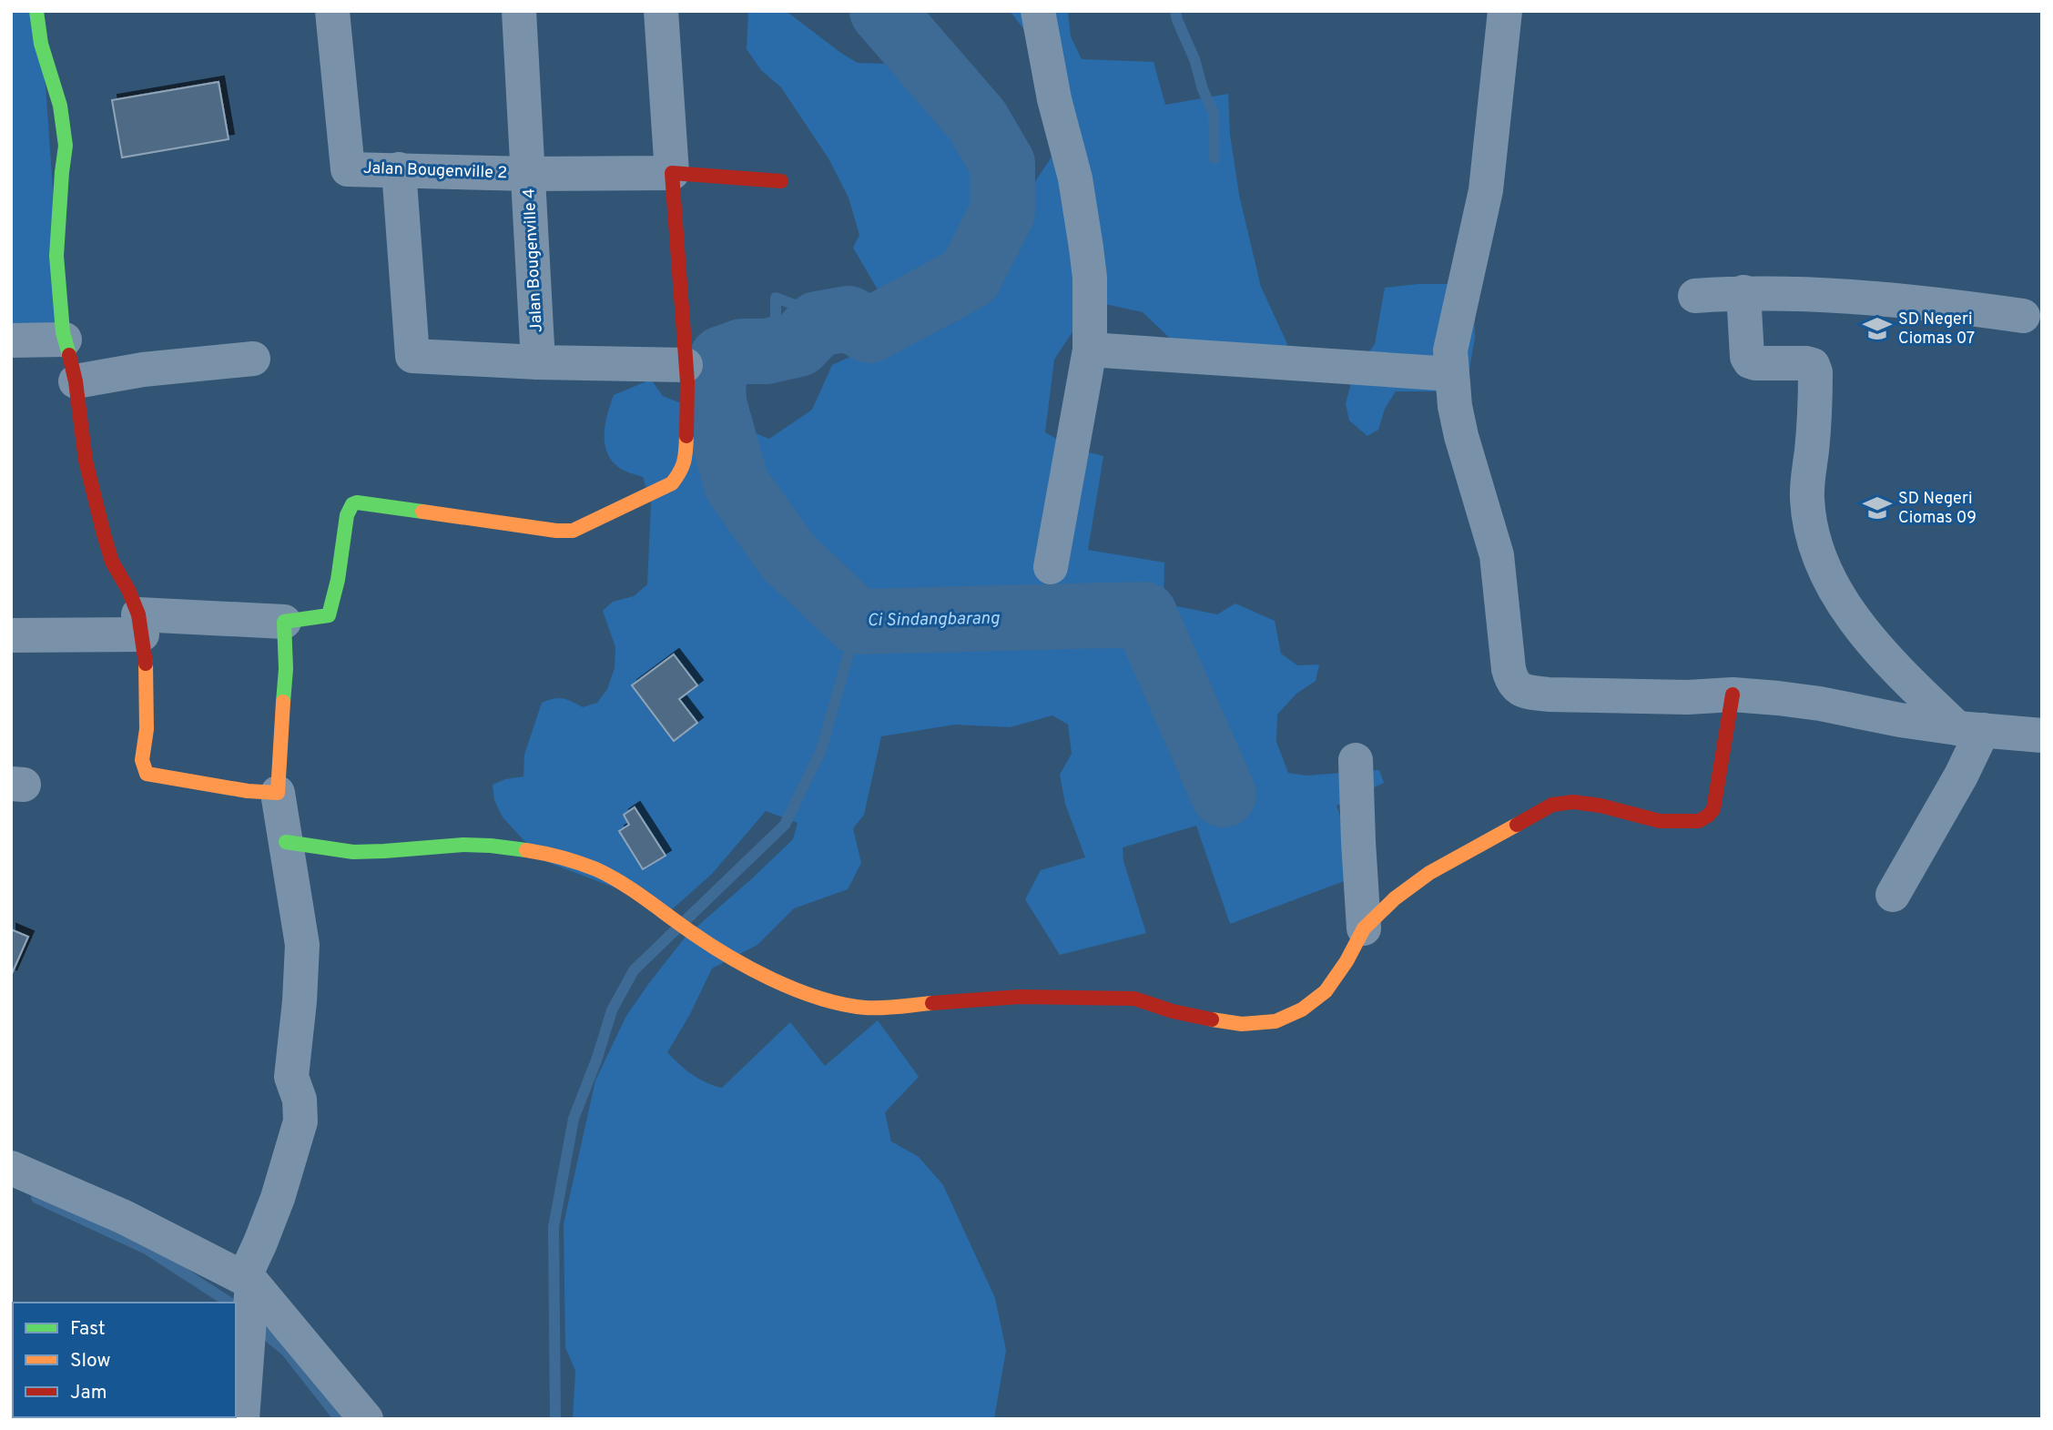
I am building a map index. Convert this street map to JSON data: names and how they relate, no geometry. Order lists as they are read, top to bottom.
{
  "streets": {
    "street": ["Jalan Bougenville 2", "Jalan Bougenville 4"]
  },
  "crossings": [
    ["Jalan Bougenville 2", "Jalan Bougenville 4"]
  ],
  "water": ["Ci Sindangbarang"],
  "places": {
    "school or university": ["SD Negeri Ciomas 07", "SD Negeri Ciomas 09"]
  },
  "legend": ["Fast", "Slow", "Jam"]
}
